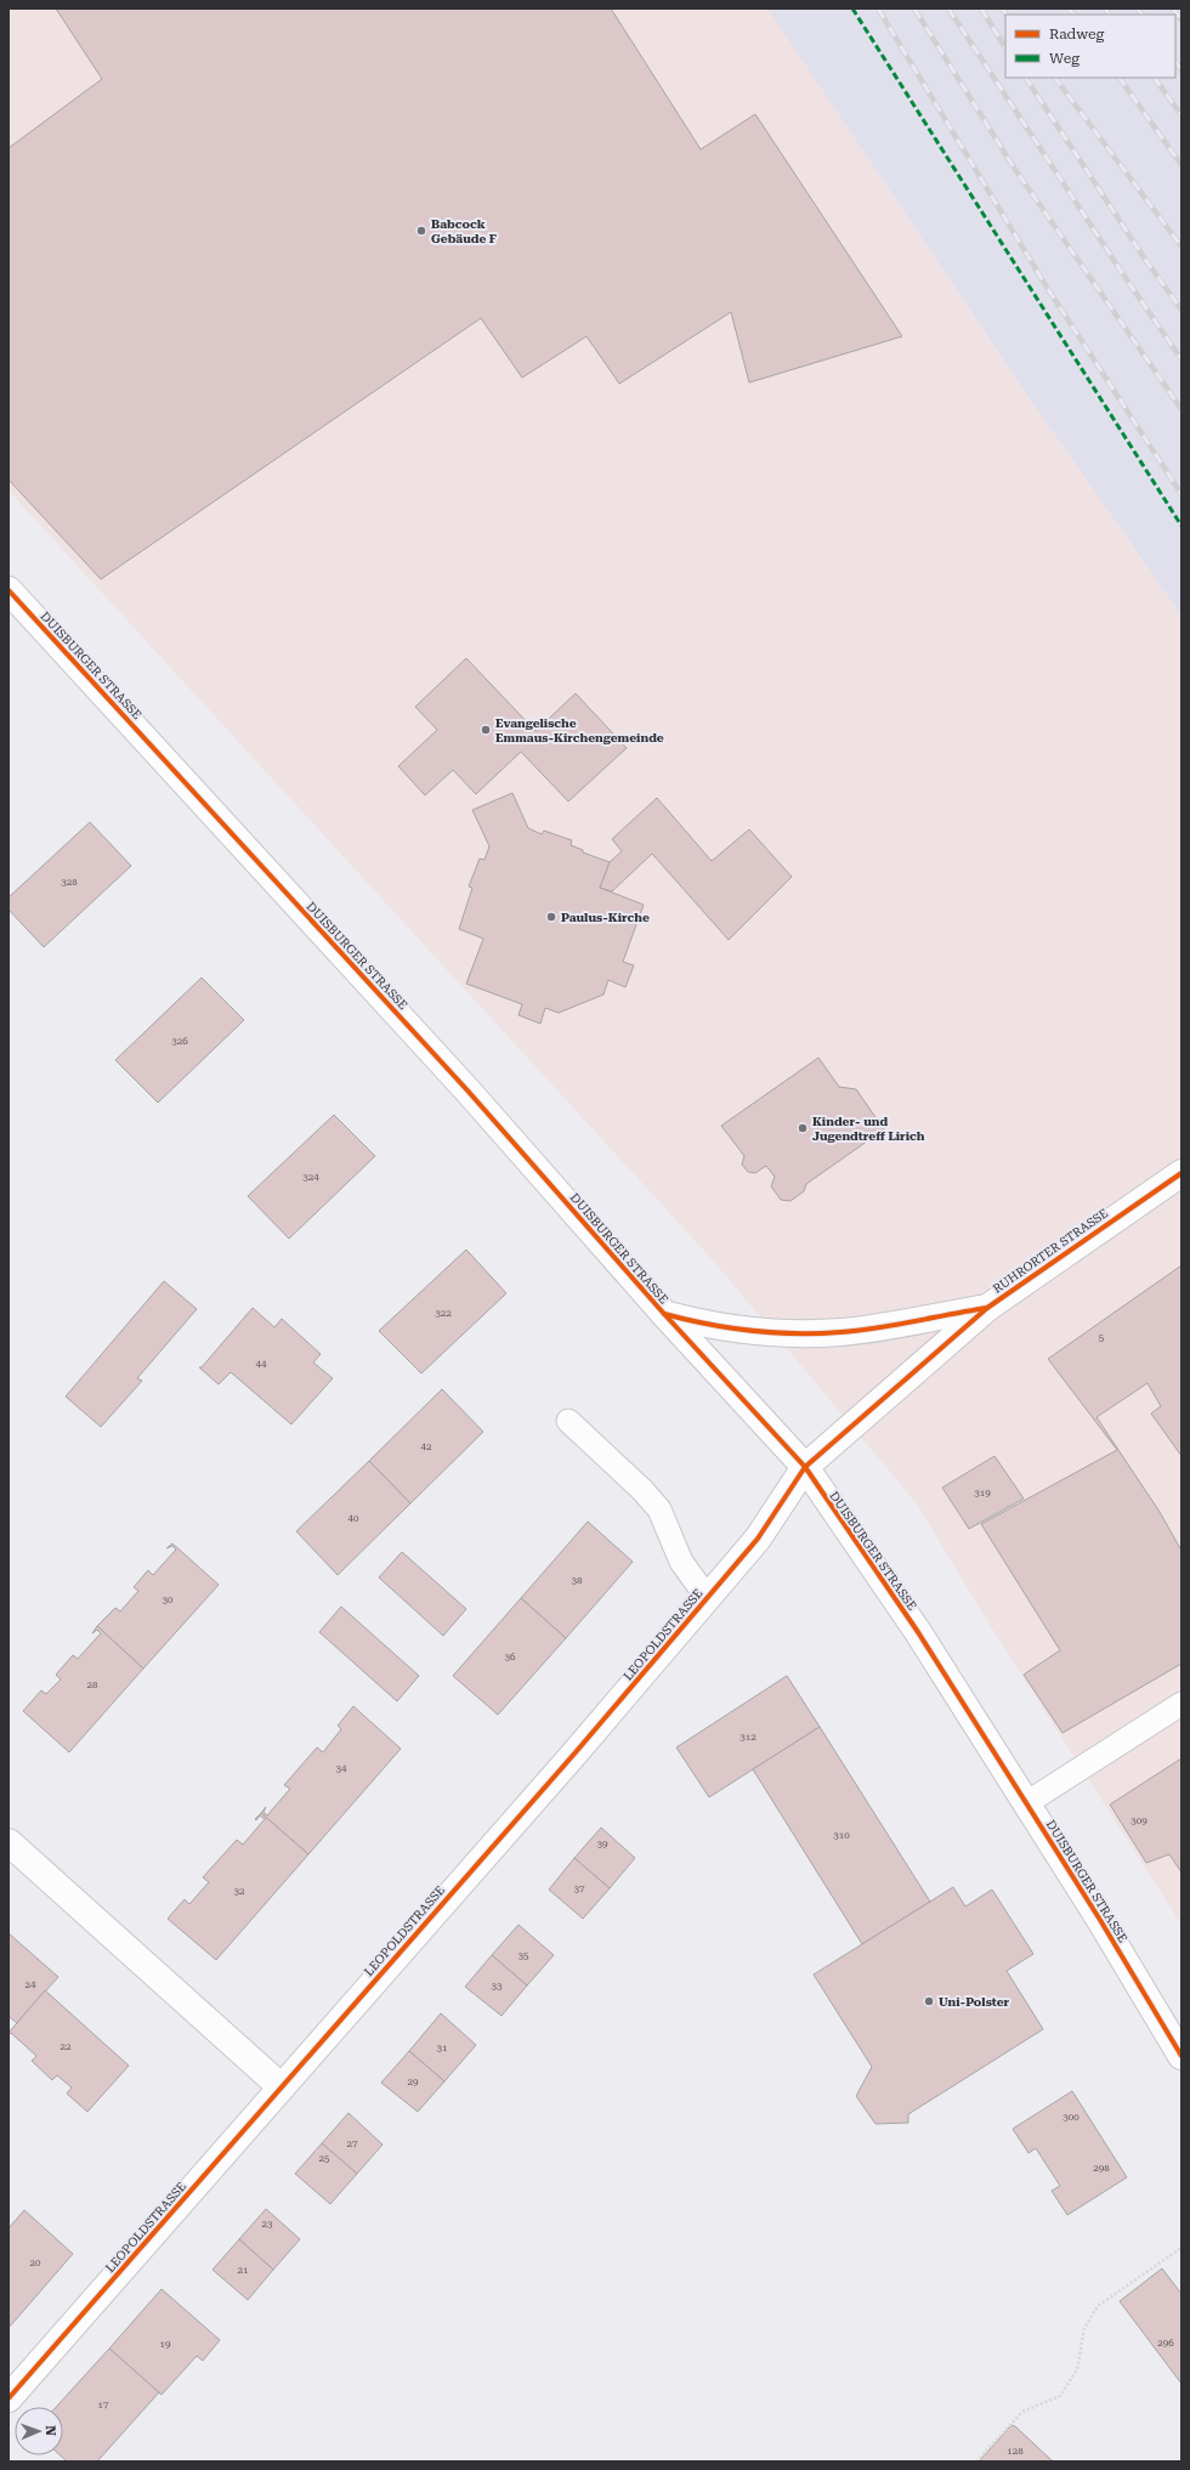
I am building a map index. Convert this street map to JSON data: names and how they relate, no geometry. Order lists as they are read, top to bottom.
{
  "streets": {
    "main road": ["DUISBURGER STRASSE", "RUHRORTER STRASSE", "LEOPOLDSTRASSE"]
  },
  "crossings": [
    ["DUISBURGER STRASSE", "RUHRORTER STRASSE"],
    ["DUISBURGER STRASSE", "LEOPOLDSTRASSE"],
    ["RUHRORTER STRASSE", "LEOPOLDSTRASSE"]
  ],
  "places": [
    "Babcock Gebäude F",
    "Evangelische Emmaus-Kirchengemeinde",
    "Paulus-Kirche",
    "Kinder- und Jugendtreff Lirich",
    "Uni-Polster"
  ],
  "house_numbers": [
    "328",
    "326",
    "324",
    "322",
    "5",
    "44",
    "42",
    "319",
    "40",
    "38",
    "30",
    "36",
    "28",
    "312",
    "34",
    "309",
    "310",
    "39",
    "37",
    "32",
    "35",
    "24",
    "33",
    "22",
    "31",
    "29",
    "300",
    "27",
    "25",
    "298",
    "23",
    "20",
    "21",
    "296",
    "19",
    "17",
    "128"
  ],
  "legend": ["Radweg", "Weg"],
  "north": "right"
}
